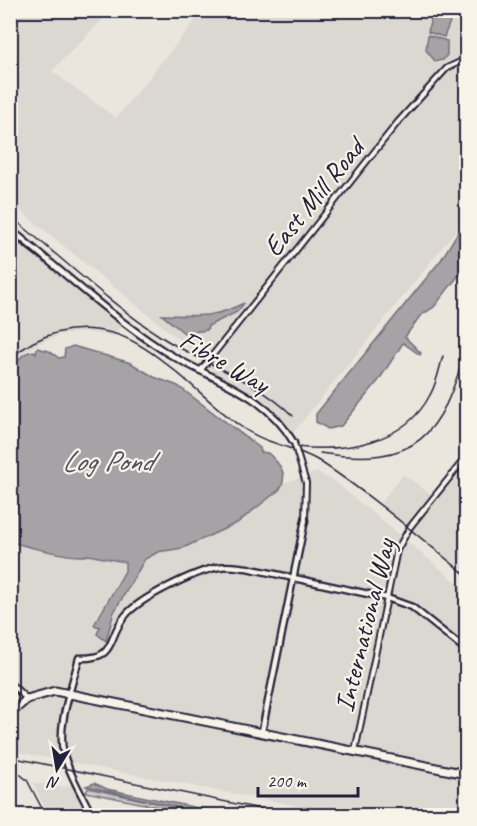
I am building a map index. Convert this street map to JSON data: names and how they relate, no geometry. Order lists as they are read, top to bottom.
{
  "streets": {
    "street": ["East Mill Road", "Fibre Way", "International Way"]
  },
  "crossings": [
    ["East Mill Road", "Fibre Way"]
  ],
  "water": ["Log Pond"],
  "scale_bar": "200 m",
  "north": "bottom"
}
